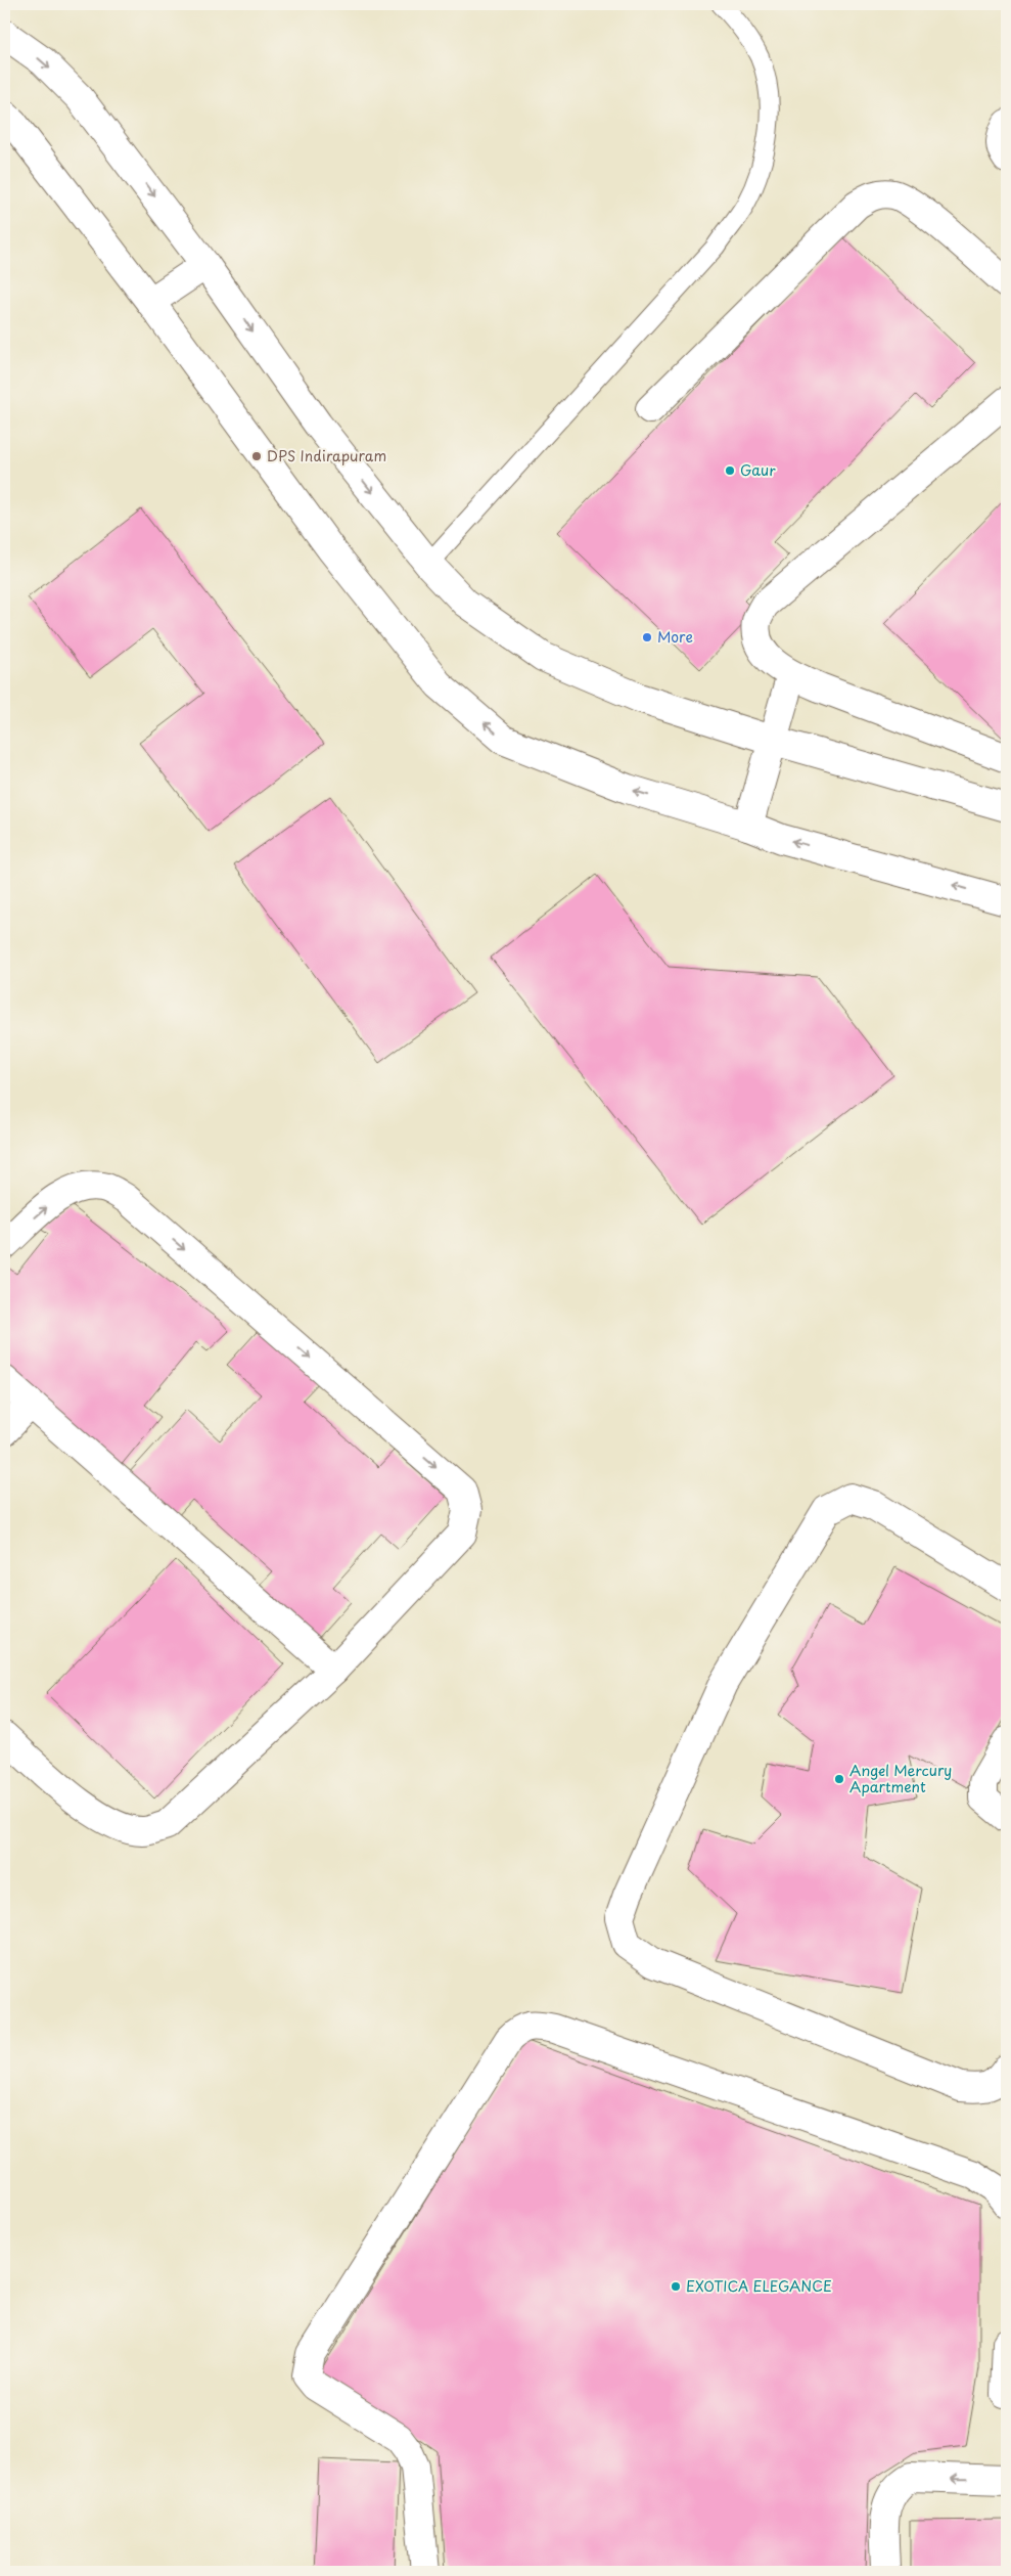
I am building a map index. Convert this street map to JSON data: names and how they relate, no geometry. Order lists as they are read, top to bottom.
{
  "places": [
    "DPS Indirapuram",
    "Gaur",
    "More",
    "Angel Mercury Apartment",
    "EXOTICA ELEGANCE"
  ]
}
